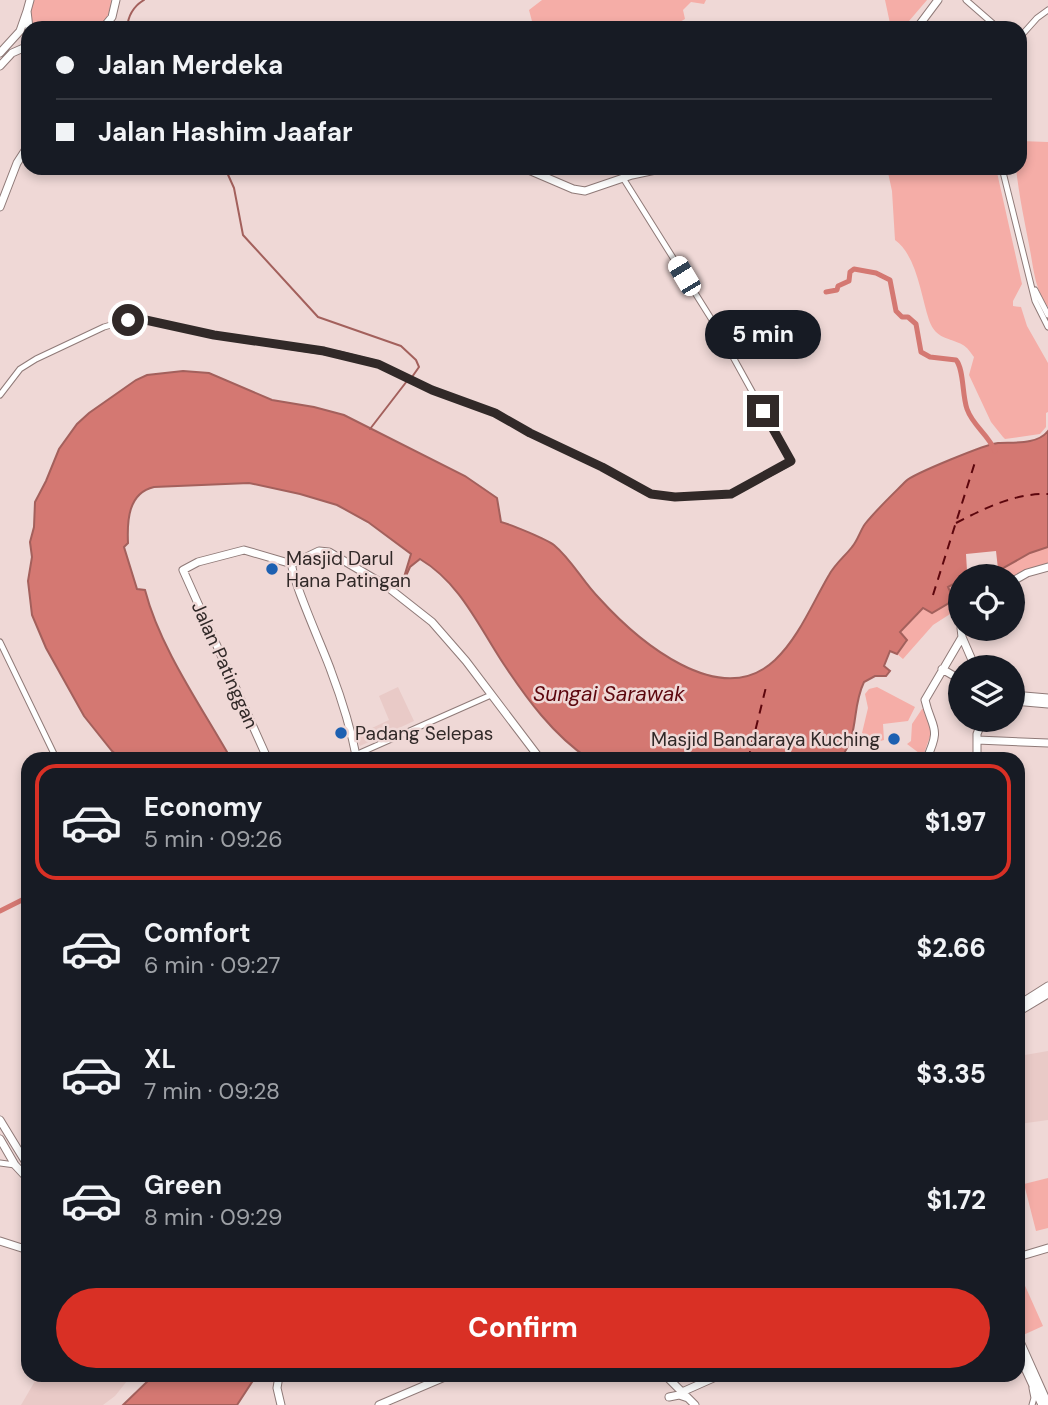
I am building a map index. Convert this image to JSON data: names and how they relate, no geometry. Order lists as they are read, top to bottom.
{
  "streets": {
    "main road": ["Jalan Patinggan"]
  },
  "water": ["Sungai Sarawak"],
  "places": ["Masjid Darul Hana Patingan", "Padang Selepas", "Masjid Bandaraya Kuching"],
  "page": {
    "banner": ["Jalan Merdeka", "Jalan Hashim Jaafar"],
    "bubble": "5 min",
    "list": [
      {
        "name": "Economy",
        "note": "5 min · 09:26",
        "value": "$1.97"
      },
      {
        "name": "Comfort",
        "note": "6 min · 09:27",
        "value": "$2.66"
      },
      {
        "name": "XL",
        "note": "7 min · 09:28",
        "value": "$3.35"
      },
      {
        "name": "Green",
        "note": "8 min · 09:29",
        "value": "$1.72"
      }
    ],
    "buttons": "Confirm"
  }
}
